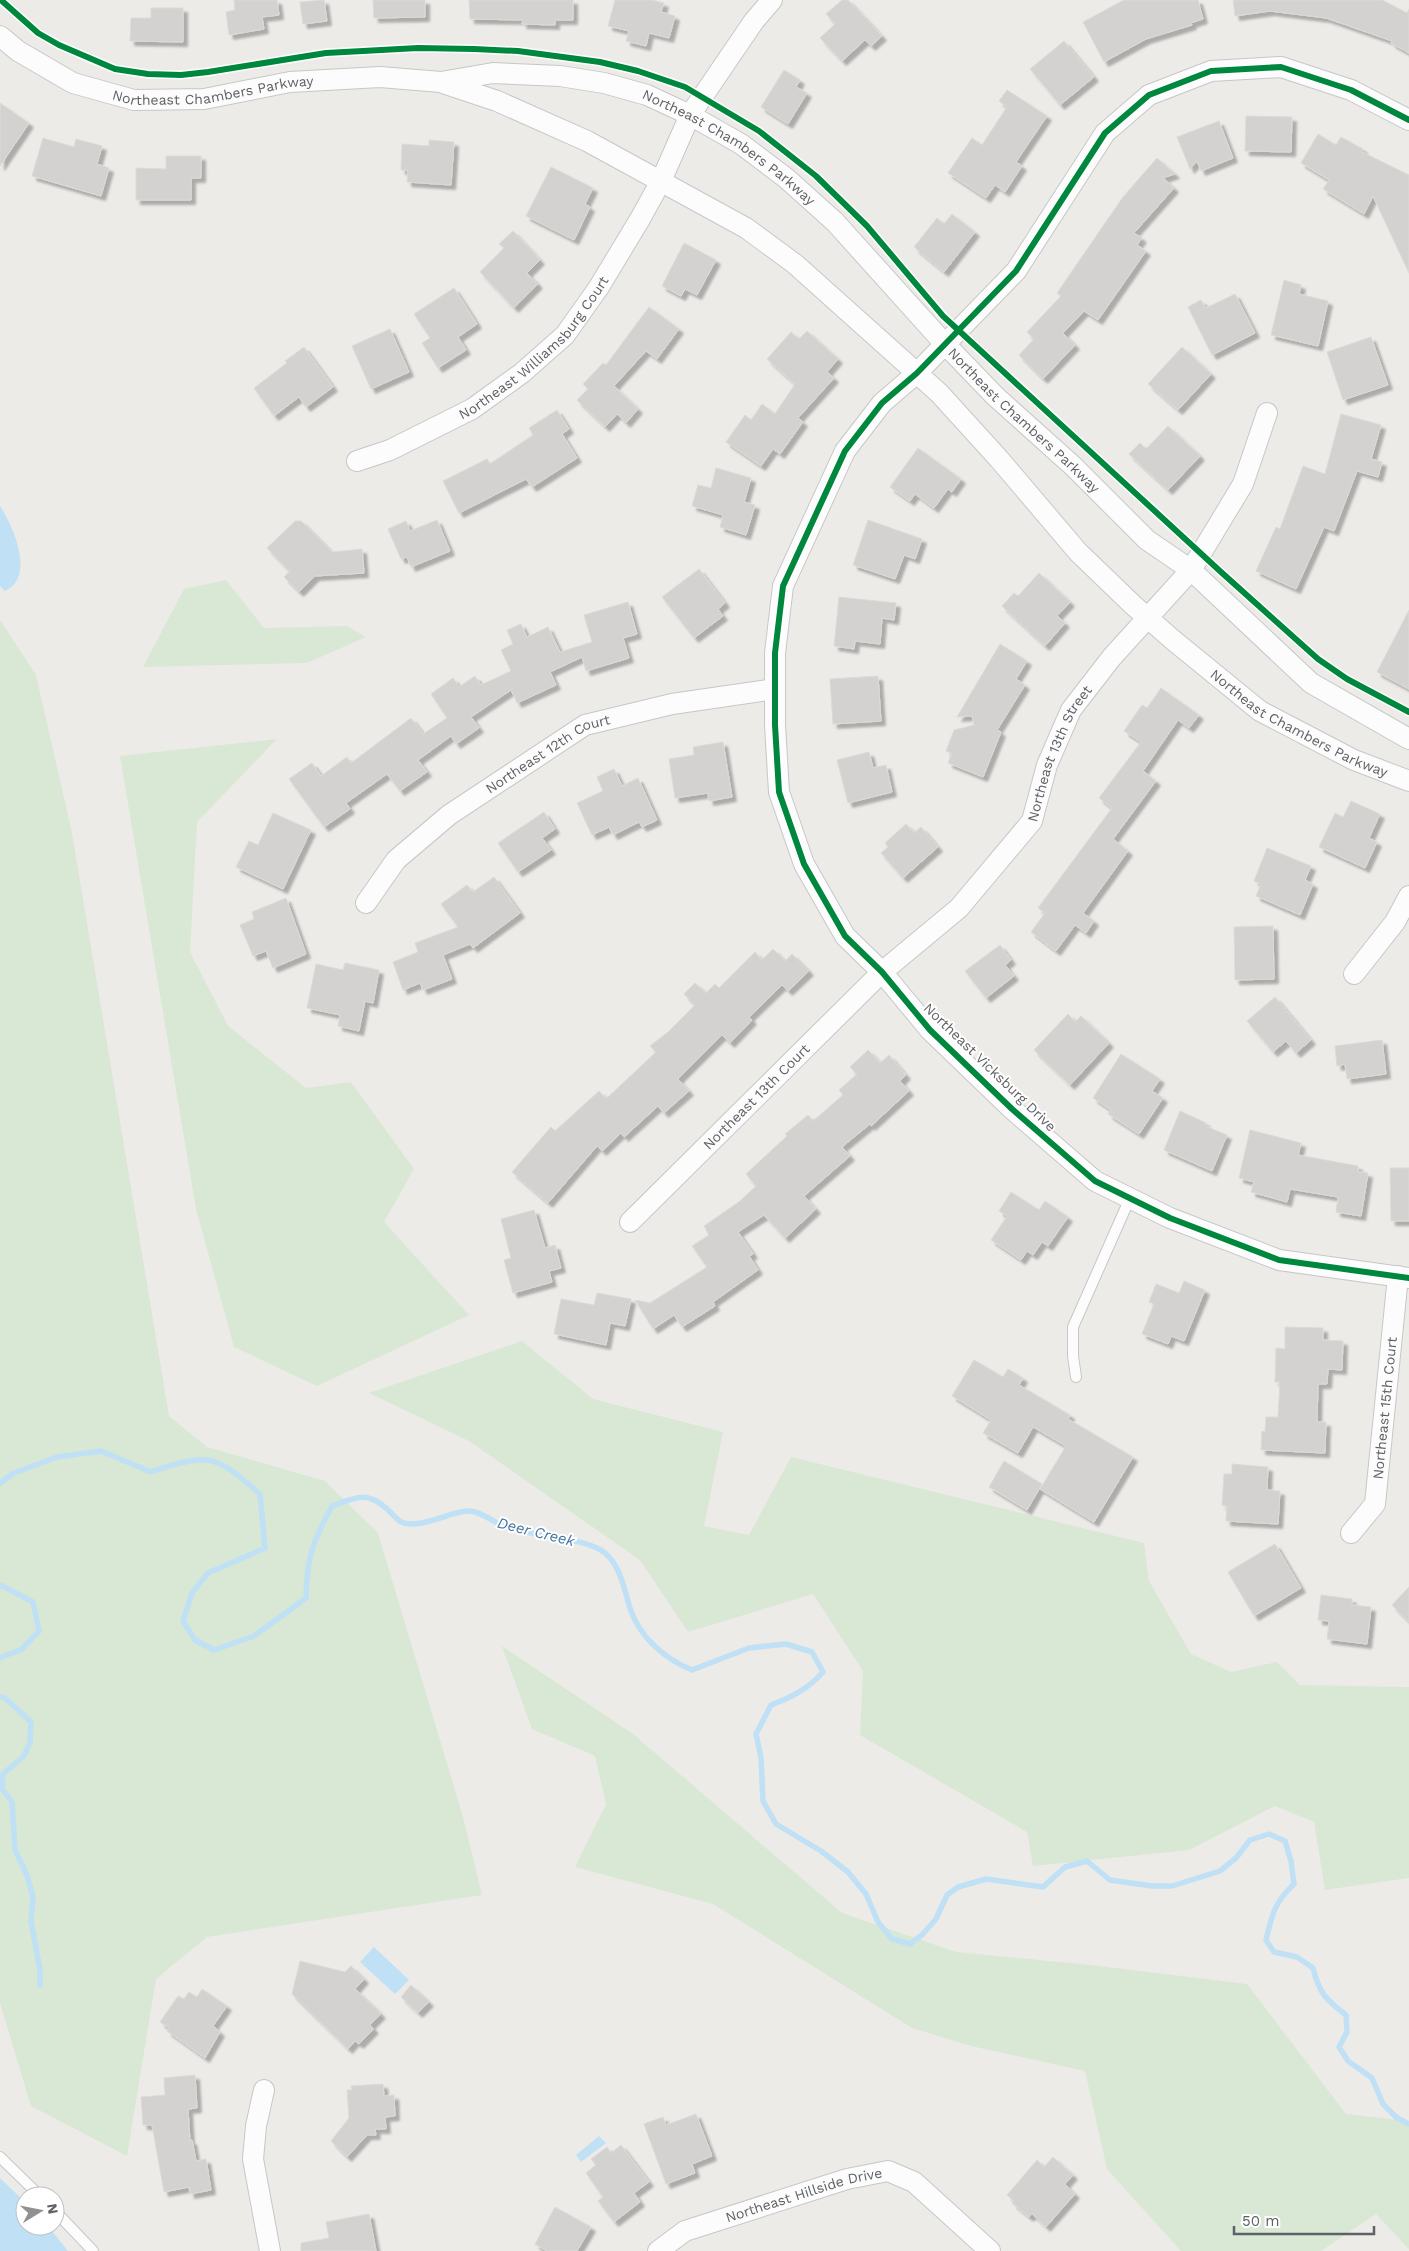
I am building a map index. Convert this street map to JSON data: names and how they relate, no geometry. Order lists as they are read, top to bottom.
{
  "streets": {
    "street": [
      "Northeast Chambers Parkway",
      "Northeast Williamsburg Court",
      "Northeast 13th Street",
      "Northeast 12th Court",
      "Northeast Vicksburg Drive",
      "Northeast 13th Court",
      "Northeast 15th Court",
      "Northeast Hillside Drive"
    ]
  },
  "crossings": [
    ["Northeast Chambers Parkway", "Northeast Williamsburg Court"],
    ["Northeast Chambers Parkway", "Northeast 13th Street"],
    ["Northeast Chambers Parkway", "Northeast Vicksburg Drive"],
    ["Northeast 13th Street", "Northeast Vicksburg Drive"],
    ["Northeast 13th Street", "Northeast 13th Court"],
    ["Northeast 12th Court", "Northeast Vicksburg Drive"],
    ["Northeast Vicksburg Drive", "Northeast 13th Court"],
    ["Northeast Vicksburg Drive", "Northeast 15th Court"]
  ],
  "water": ["Deer Creek"],
  "scale_bar": "50 m",
  "north": "right"
}
